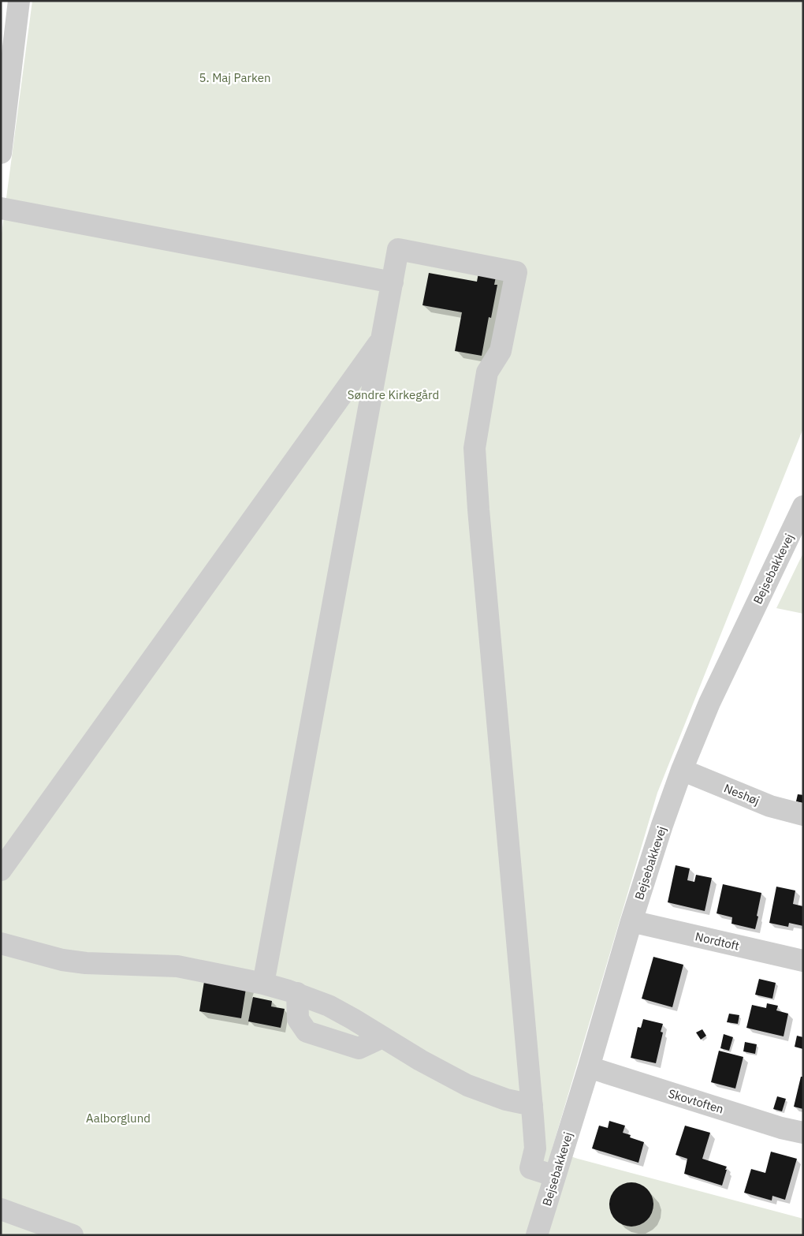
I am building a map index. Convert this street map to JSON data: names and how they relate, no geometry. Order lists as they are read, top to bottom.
{
  "streets": {
    "street": [
      "Bejsebakkevej",
      "Neshøj",
      "Nordtoft",
      "Skovtoften"
    ]
  },
  "crossings": [
    ["Bejsebakkevej", "Neshøj"],
    ["Bejsebakkevej", "Nordtoft"],
    ["Bejsebakkevej", "Skovtoften"]
  ],
  "parks": ["5. Maj Parken", "Søndre Kirkegård", "Aalborglund"]
}
